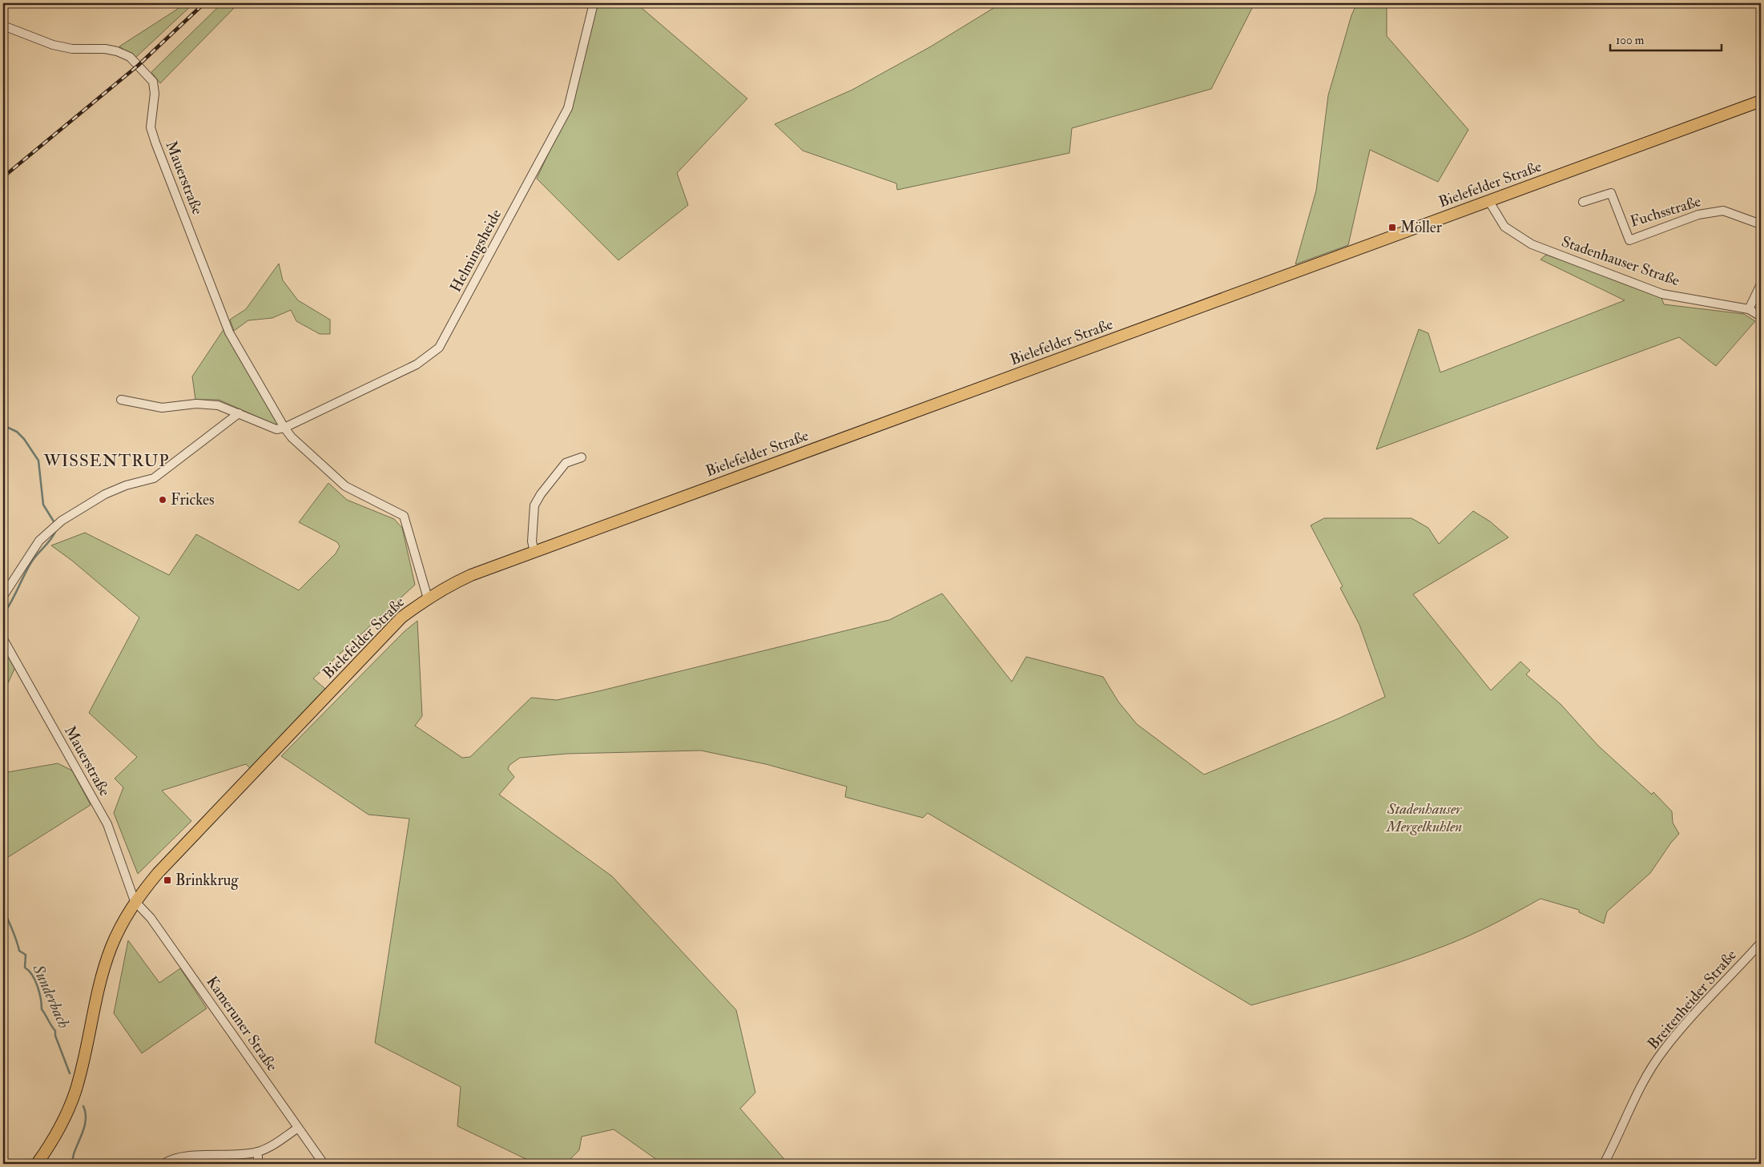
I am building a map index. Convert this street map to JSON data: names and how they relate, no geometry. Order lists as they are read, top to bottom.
{
  "streets": {
    "main road": ["Bielefelder Straße"],
    "street": [
      "Mauerstraße",
      "Fuchsstraße",
      "Helmingsheide",
      "Stadenhauser Straße",
      "Breitenheider Straße",
      "Kameruner Straße"
    ]
  },
  "crossings": [
    ["Mauerstraße", "Bielefelder Straße"],
    ["Mauerstraße", "Helmingsheide"],
    ["Mauerstraße", "Kameruner Straße"],
    ["Bielefelder Straße", "Stadenhauser Straße"],
    ["Bielefelder Straße", "Kameruner Straße"]
  ],
  "districts": ["WISSENTRUP"],
  "water": ["Sunderbach"],
  "parks": ["Stadenhauser Mergelkuhlen"],
  "places": {
    "transit": ["Möller", "Brinkkrug"],
    "other": ["Frickes"]
  },
  "scale_bar": "100 m"
}
